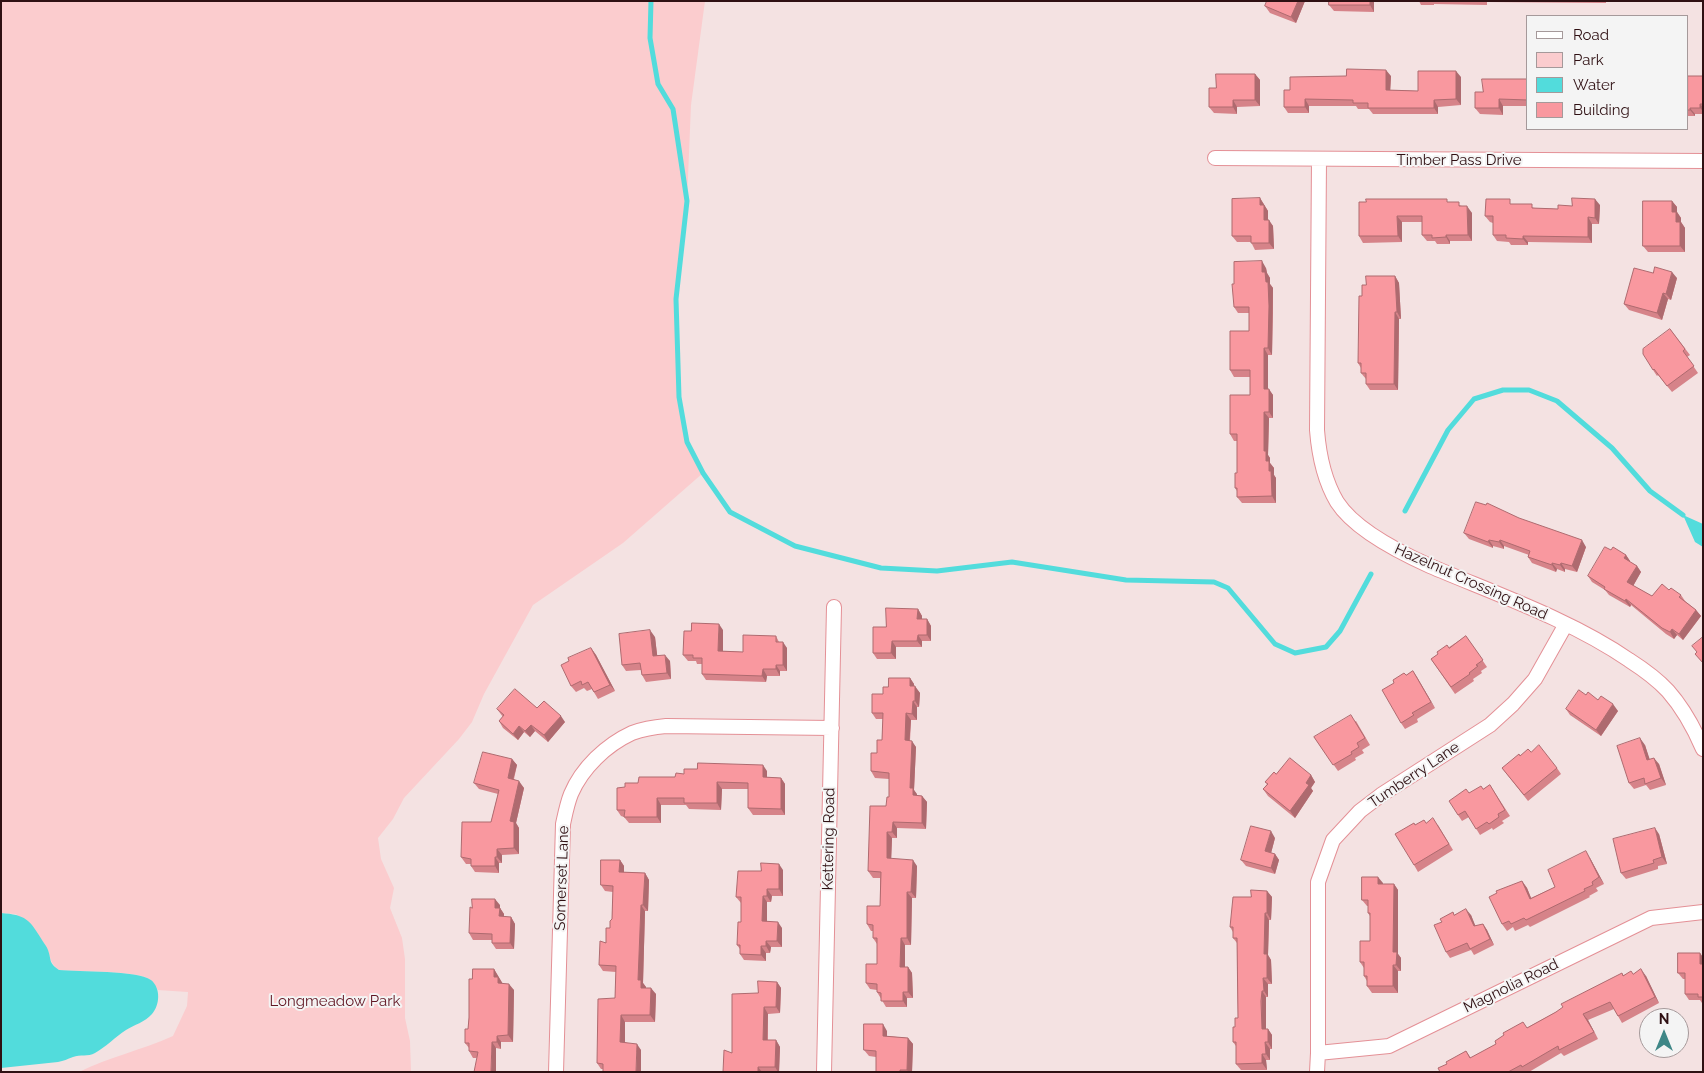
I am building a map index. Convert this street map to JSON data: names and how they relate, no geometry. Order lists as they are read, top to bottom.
{
  "streets": {
    "street": [
      "Timber Pass Drive",
      "Hazelnut Crossing Road",
      "Tumberry Lane",
      "Kettering Road",
      "Somerset Lane",
      "Magnolia Road"
    ]
  },
  "crossings": [
    ["Timber Pass Drive", "Hazelnut Crossing Road"],
    ["Hazelnut Crossing Road", "Tumberry Lane"],
    ["Tumberry Lane", "Magnolia Road"],
    ["Kettering Road", "Somerset Lane"]
  ],
  "parks": ["Longmeadow Park"],
  "legend": [
    "Road",
    "Park",
    "Water",
    "Building"
  ],
  "north": "top"
}
